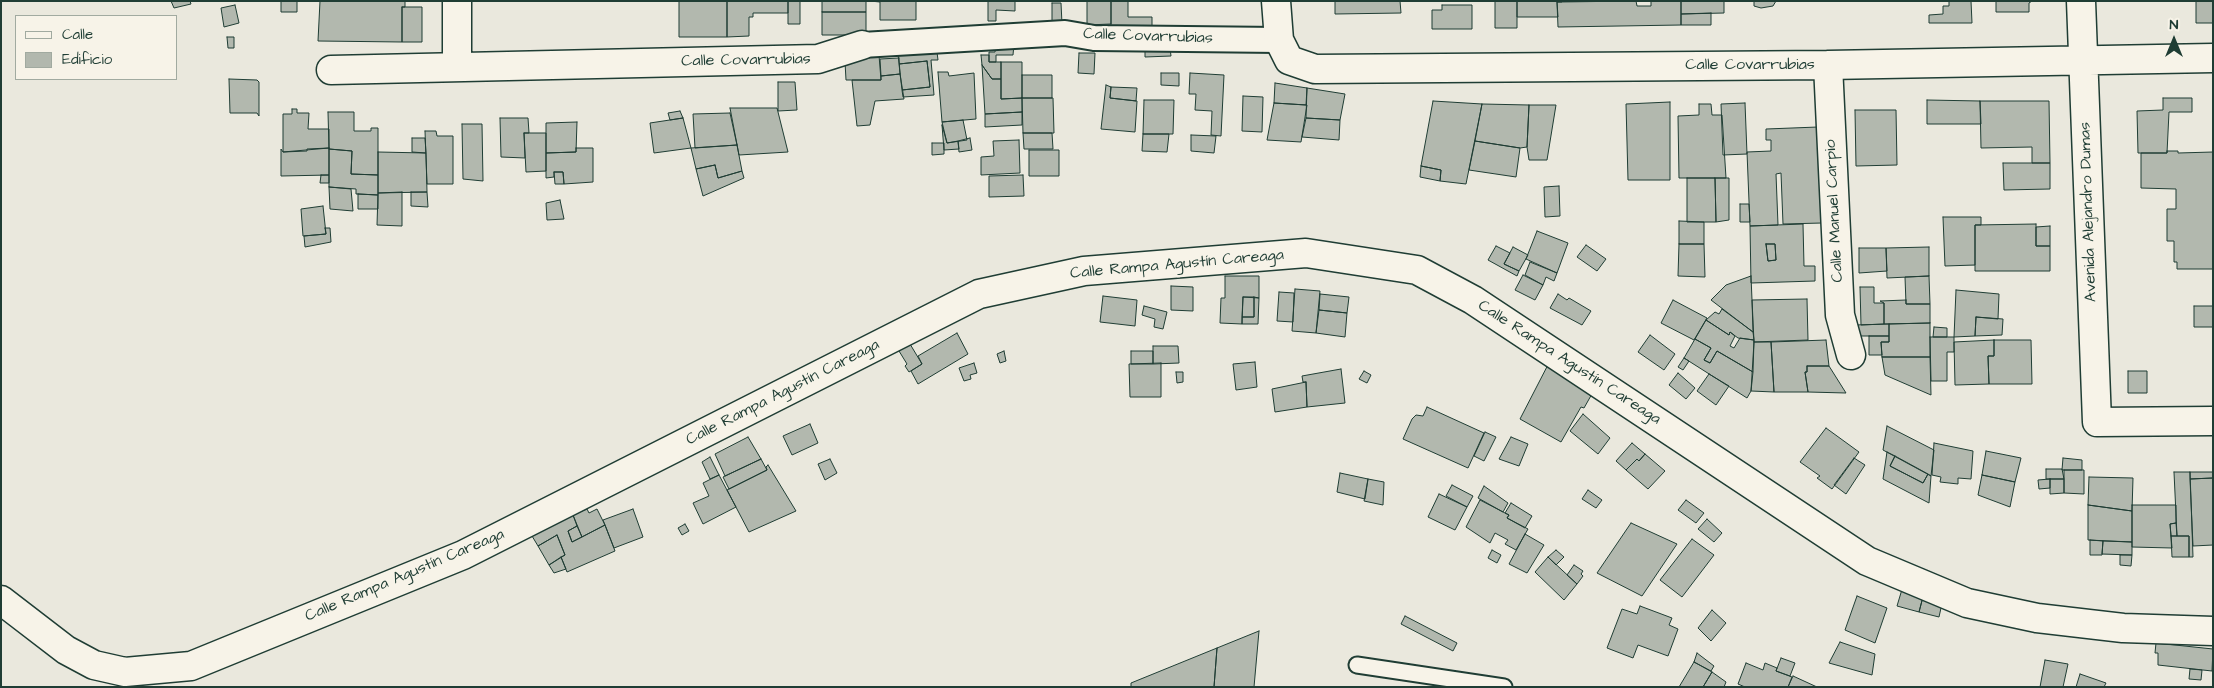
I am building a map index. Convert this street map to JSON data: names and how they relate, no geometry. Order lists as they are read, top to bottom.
{
  "streets": {
    "street": [
      "Calle Covarrubias",
      "Calle Manuel Carpio",
      "Avenida Alejandro Dumas",
      "Calle Rampa Agustín Careaga"
    ]
  },
  "crossings": [
    ["Calle Covarrubias", "Calle Manuel Carpio"],
    ["Calle Covarrubias", "Avenida Alejandro Dumas"]
  ],
  "legend": ["Calle", "Edificio"],
  "north": "top"
}
